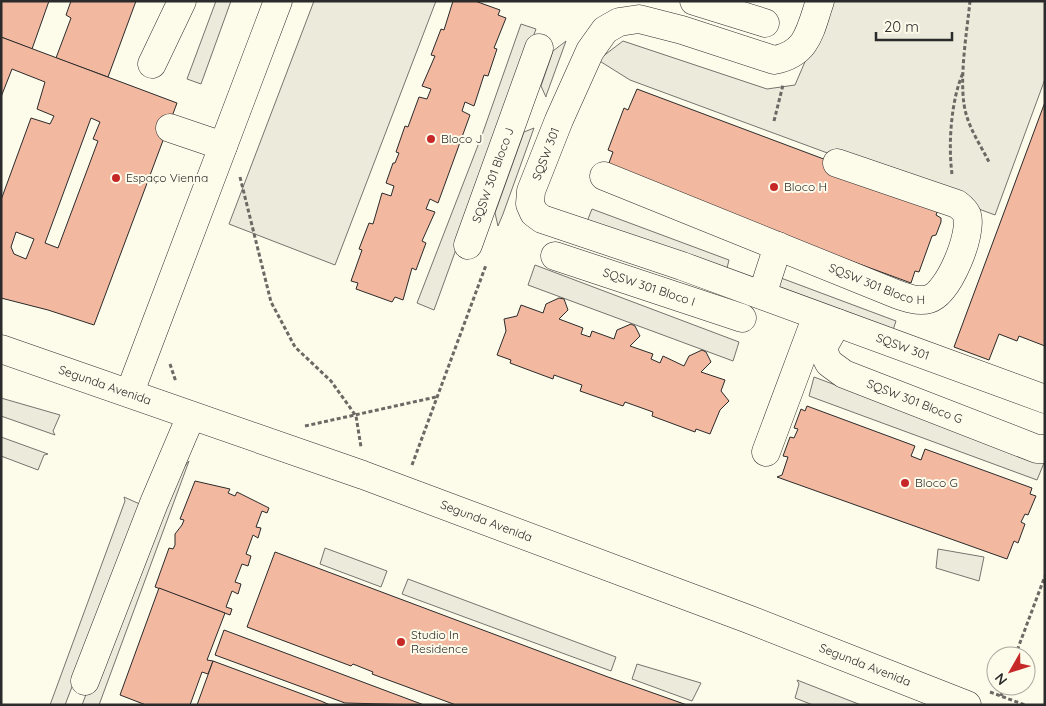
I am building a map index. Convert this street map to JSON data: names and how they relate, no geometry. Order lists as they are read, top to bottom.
{
  "streets": {
    "street": [
      "SQSW 301",
      "SQSW 301 Bloco J",
      "SQSW 301 Bloco H",
      "SQSW 301 Bloco I",
      "Segunda Avenida",
      "SQSW 301 Bloco G"
    ]
  },
  "crossings": [
    ["SQSW 301", "SQSW 301 Bloco G"]
  ],
  "places": [
    "Bloco J",
    "Espaço Vienna",
    "Bloco H",
    "Bloco G",
    "Studio In Residence"
  ],
  "scale_bar": "20 m",
  "north": "bottom left"
}
